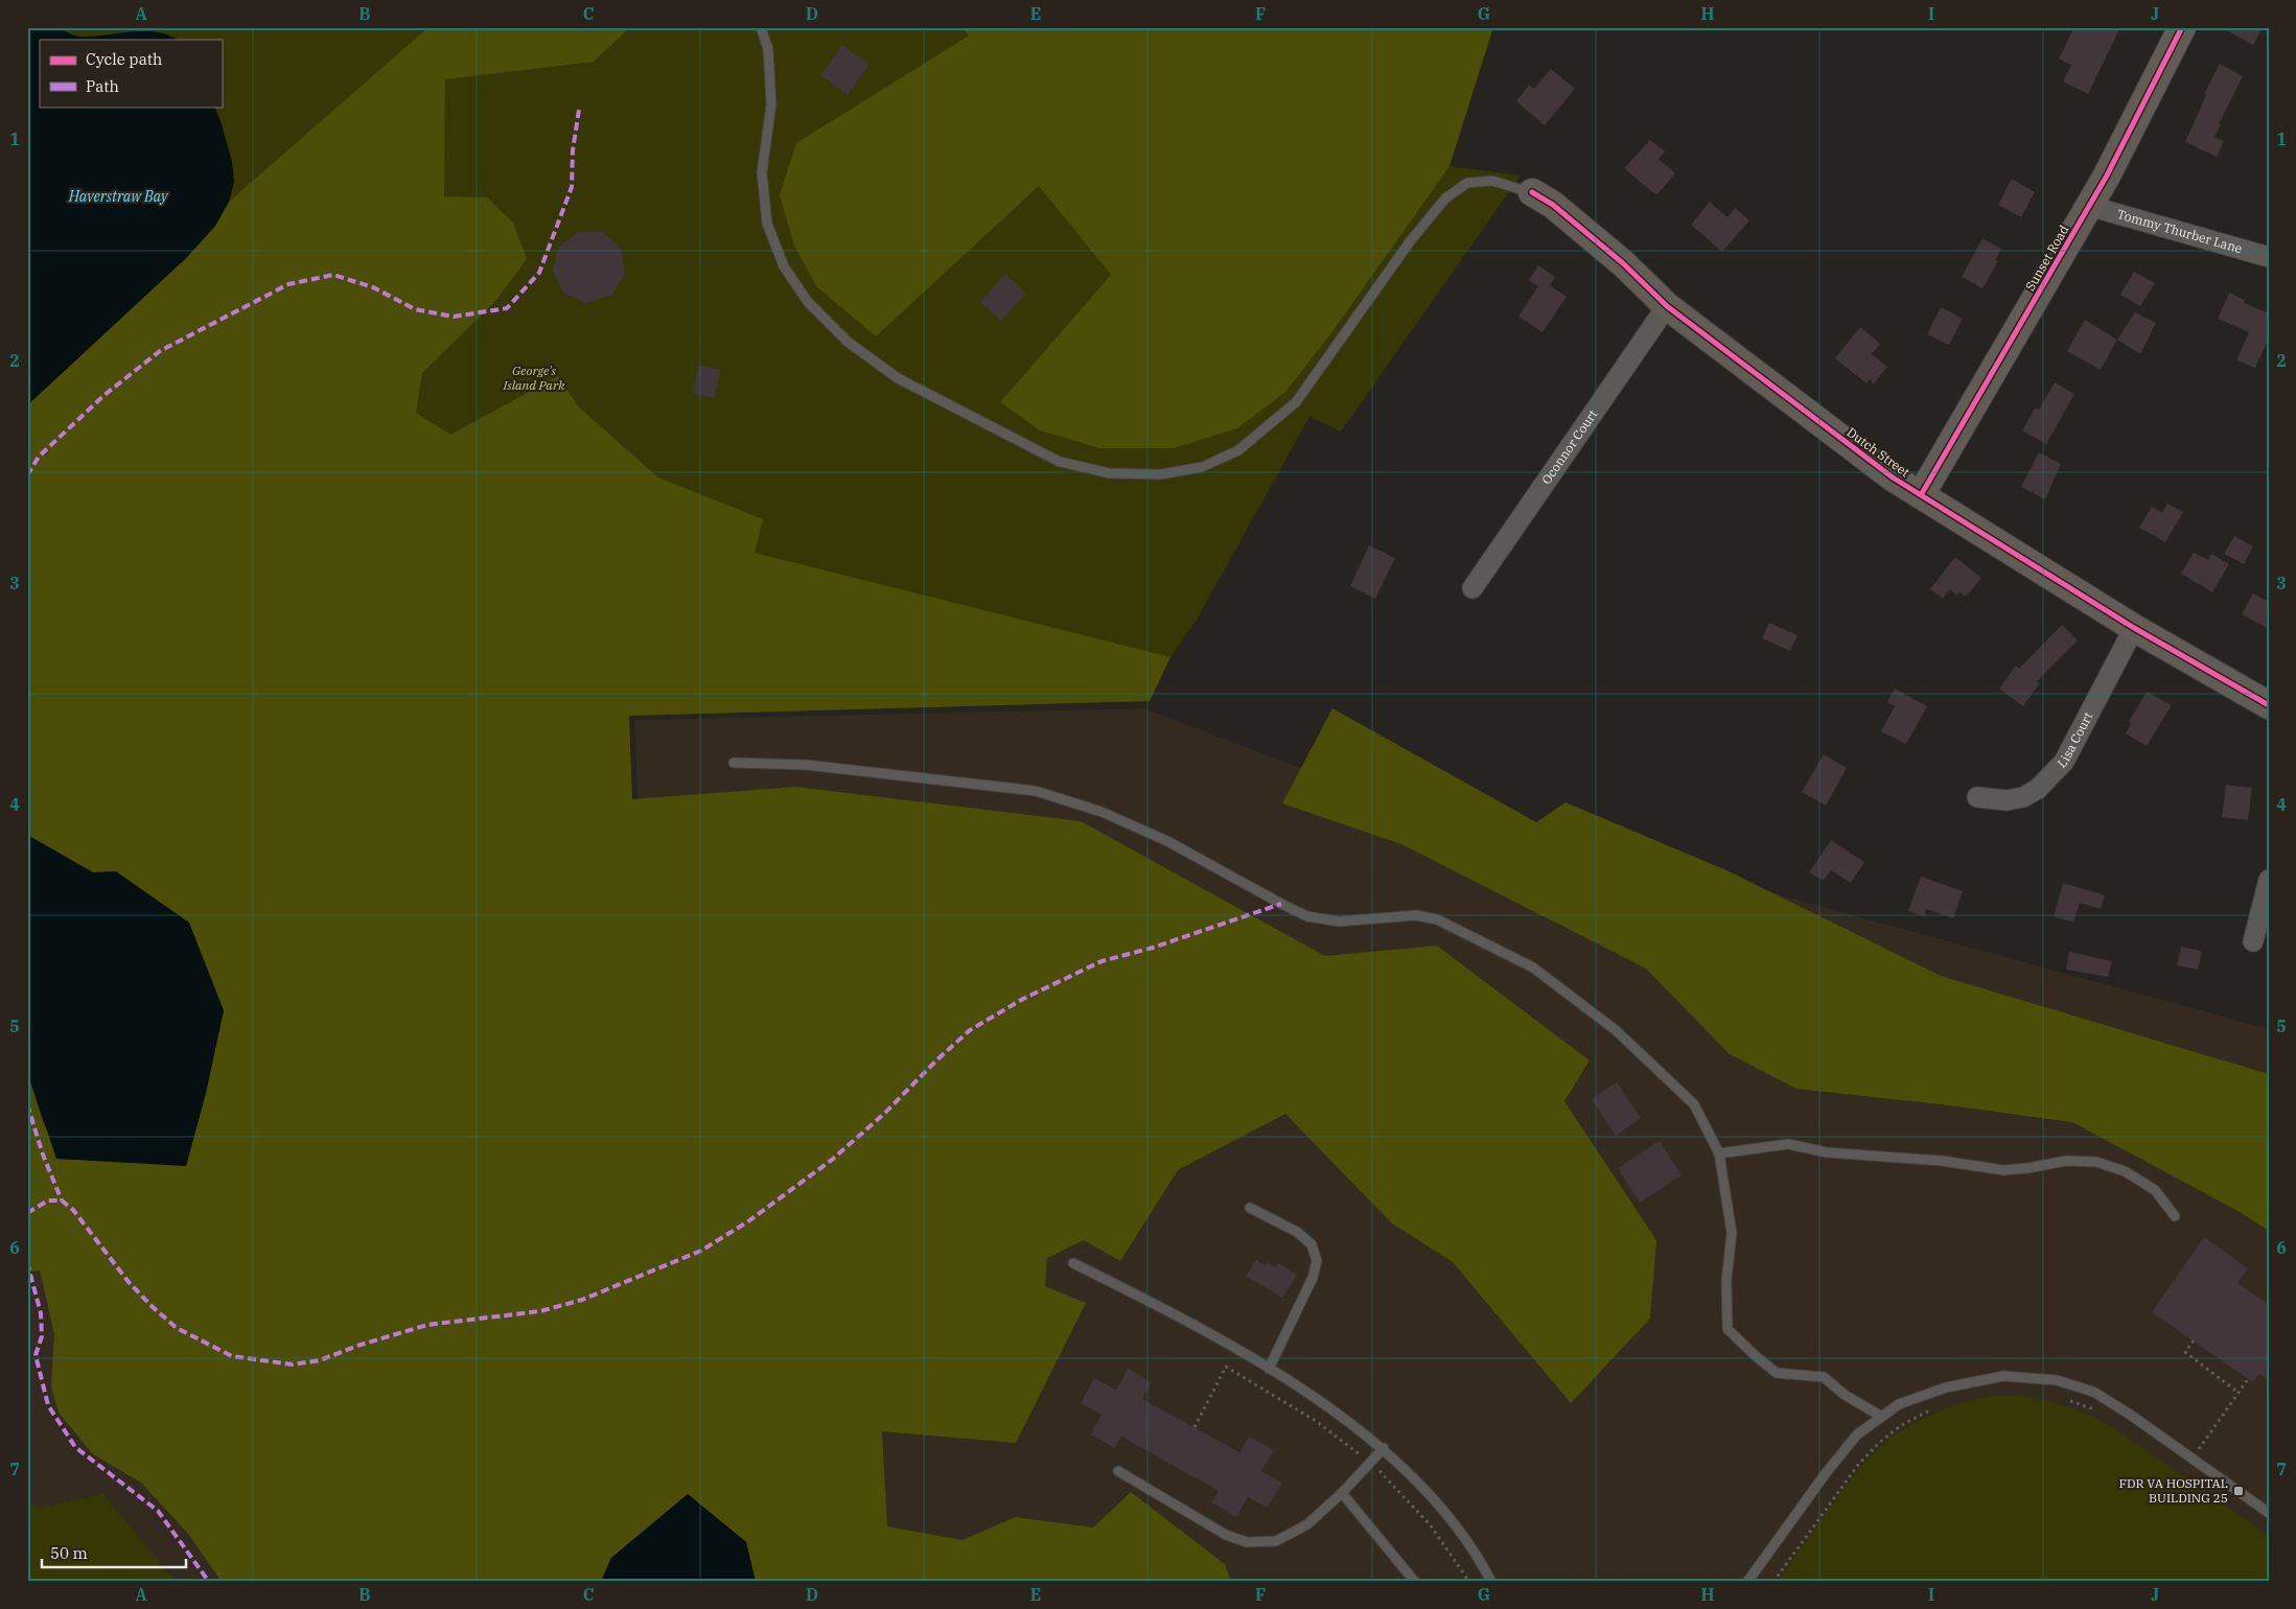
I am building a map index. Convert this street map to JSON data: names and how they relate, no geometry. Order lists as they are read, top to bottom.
{
  "streets": {
    "street": [
      "Tommy Thurber Lane",
      "Sunset Road",
      "Oconnor Court",
      "Dutch Street",
      "Lisa Court"
    ]
  },
  "crossings": [
    ["Tommy Thurber Lane", "Sunset Road"],
    ["Sunset Road", "Dutch Street"],
    ["Oconnor Court", "Dutch Street"],
    ["Dutch Street", "Lisa Court"]
  ],
  "water": ["Haverstraw Bay"],
  "parks": ["George's Island Park"],
  "places": {
    "transit": ["FDR VA HOSPITAL BUILDING 25"]
  },
  "legend": ["Cycle path", "Path"],
  "scale_bar": "50 m",
  "grid": {
    "columns": [
      "A",
      "B",
      "C",
      "D",
      "E",
      "F",
      "G",
      "H",
      "I",
      "J"
    ],
    "rows": [
      "1",
      "2",
      "3",
      "4",
      "5",
      "6",
      "7"
    ]
  }
}
